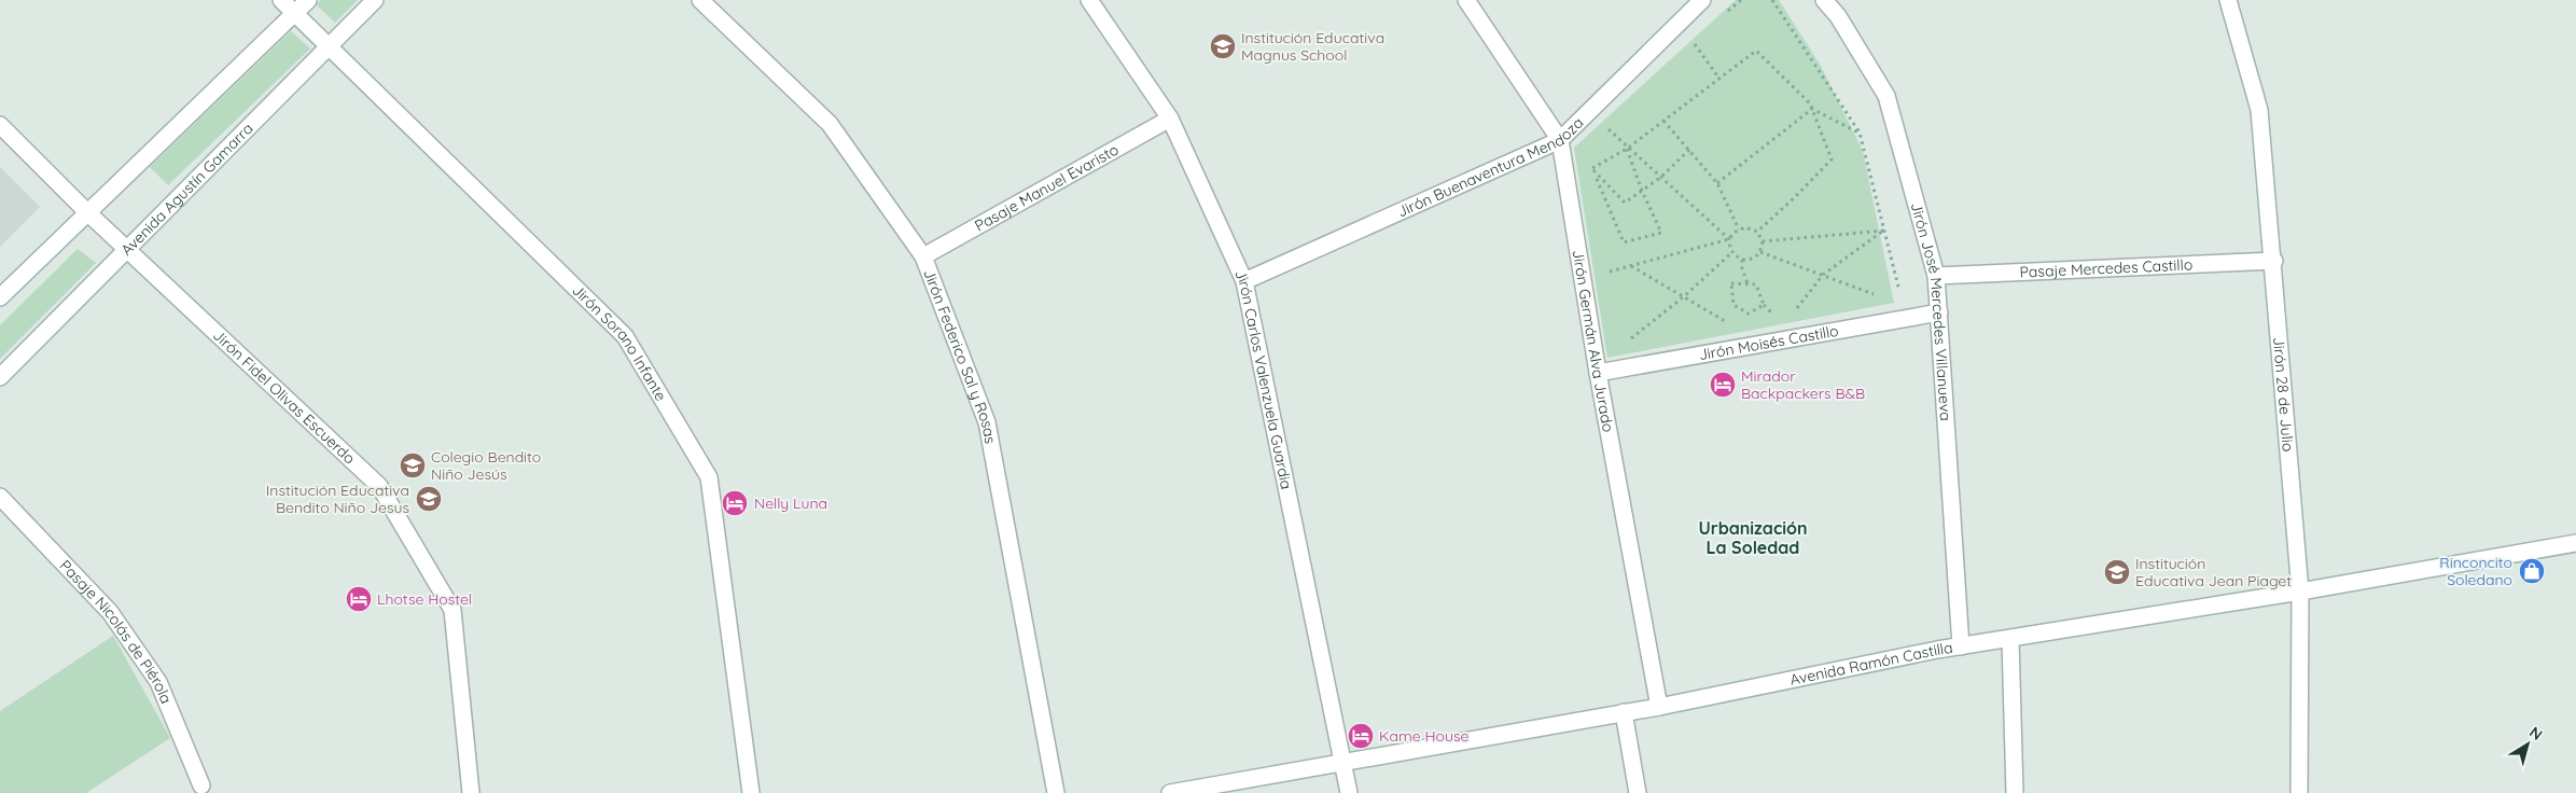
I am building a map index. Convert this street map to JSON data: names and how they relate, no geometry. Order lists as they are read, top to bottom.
{
  "streets": {
    "street": [
      "Jirón Buenaventura Mendoza",
      "Avenida Agustín Gamarra",
      "Pasaje Manuel Evaristo",
      "Pasaje Mercedes Castillo",
      "Jirón José Mercedes Villanueva",
      "Jirón Germán Alva Jurado",
      "Jirón Moisés Castillo",
      "Jirón Sorano Infante",
      "Jirón Federico Sal y Rosas",
      "Jirón Carlos Valenzuela Guardia",
      "Jirón 28 de Julio",
      "Jirón Fidel Olivas Escuerdo",
      "Pasaje Nicolás de Piérola",
      "Avenida Ramón Castilla"
    ]
  },
  "crossings": [
    ["Jirón Buenaventura Mendoza", "Jirón Germán Alva Jurado"],
    ["Jirón Buenaventura Mendoza", "Jirón Carlos Valenzuela Guardia"],
    ["Avenida Agustín Gamarra", "Jirón Sorano Infante"],
    ["Avenida Agustín Gamarra", "Jirón Fidel Olivas Escuerdo"],
    ["Pasaje Manuel Evaristo", "Jirón Federico Sal y Rosas"],
    ["Pasaje Manuel Evaristo", "Jirón Carlos Valenzuela Guardia"],
    ["Pasaje Mercedes Castillo", "Jirón José Mercedes Villanueva"],
    ["Pasaje Mercedes Castillo", "Jirón 28 de Julio"],
    ["Jirón José Mercedes Villanueva", "Jirón Moisés Castillo"],
    ["Jirón José Mercedes Villanueva", "Avenida Ramón Castilla"],
    ["Jirón Germán Alva Jurado", "Jirón Moisés Castillo"],
    ["Jirón Germán Alva Jurado", "Avenida Ramón Castilla"],
    ["Jirón Carlos Valenzuela Guardia", "Avenida Ramón Castilla"],
    ["Jirón 28 de Julio", "Avenida Ramón Castilla"]
  ],
  "districts": ["Urbanización La Soledad"],
  "places": {
    "school or university": [
      "Institución Educativa Magnus School",
      "Colegio Bendito Niño Jesús",
      "Institución Educativa Bendito Niño Jesus",
      "Institución Educativa Jean Piaget"
    ],
    "hotel": [
      "Mirador Backpackers B&B",
      "Nelly Luna",
      "Lhotse Hostel",
      "Kame House"
    ],
    "shop": ["Rinconcito Soledano"]
  },
  "north": "top right"
}
